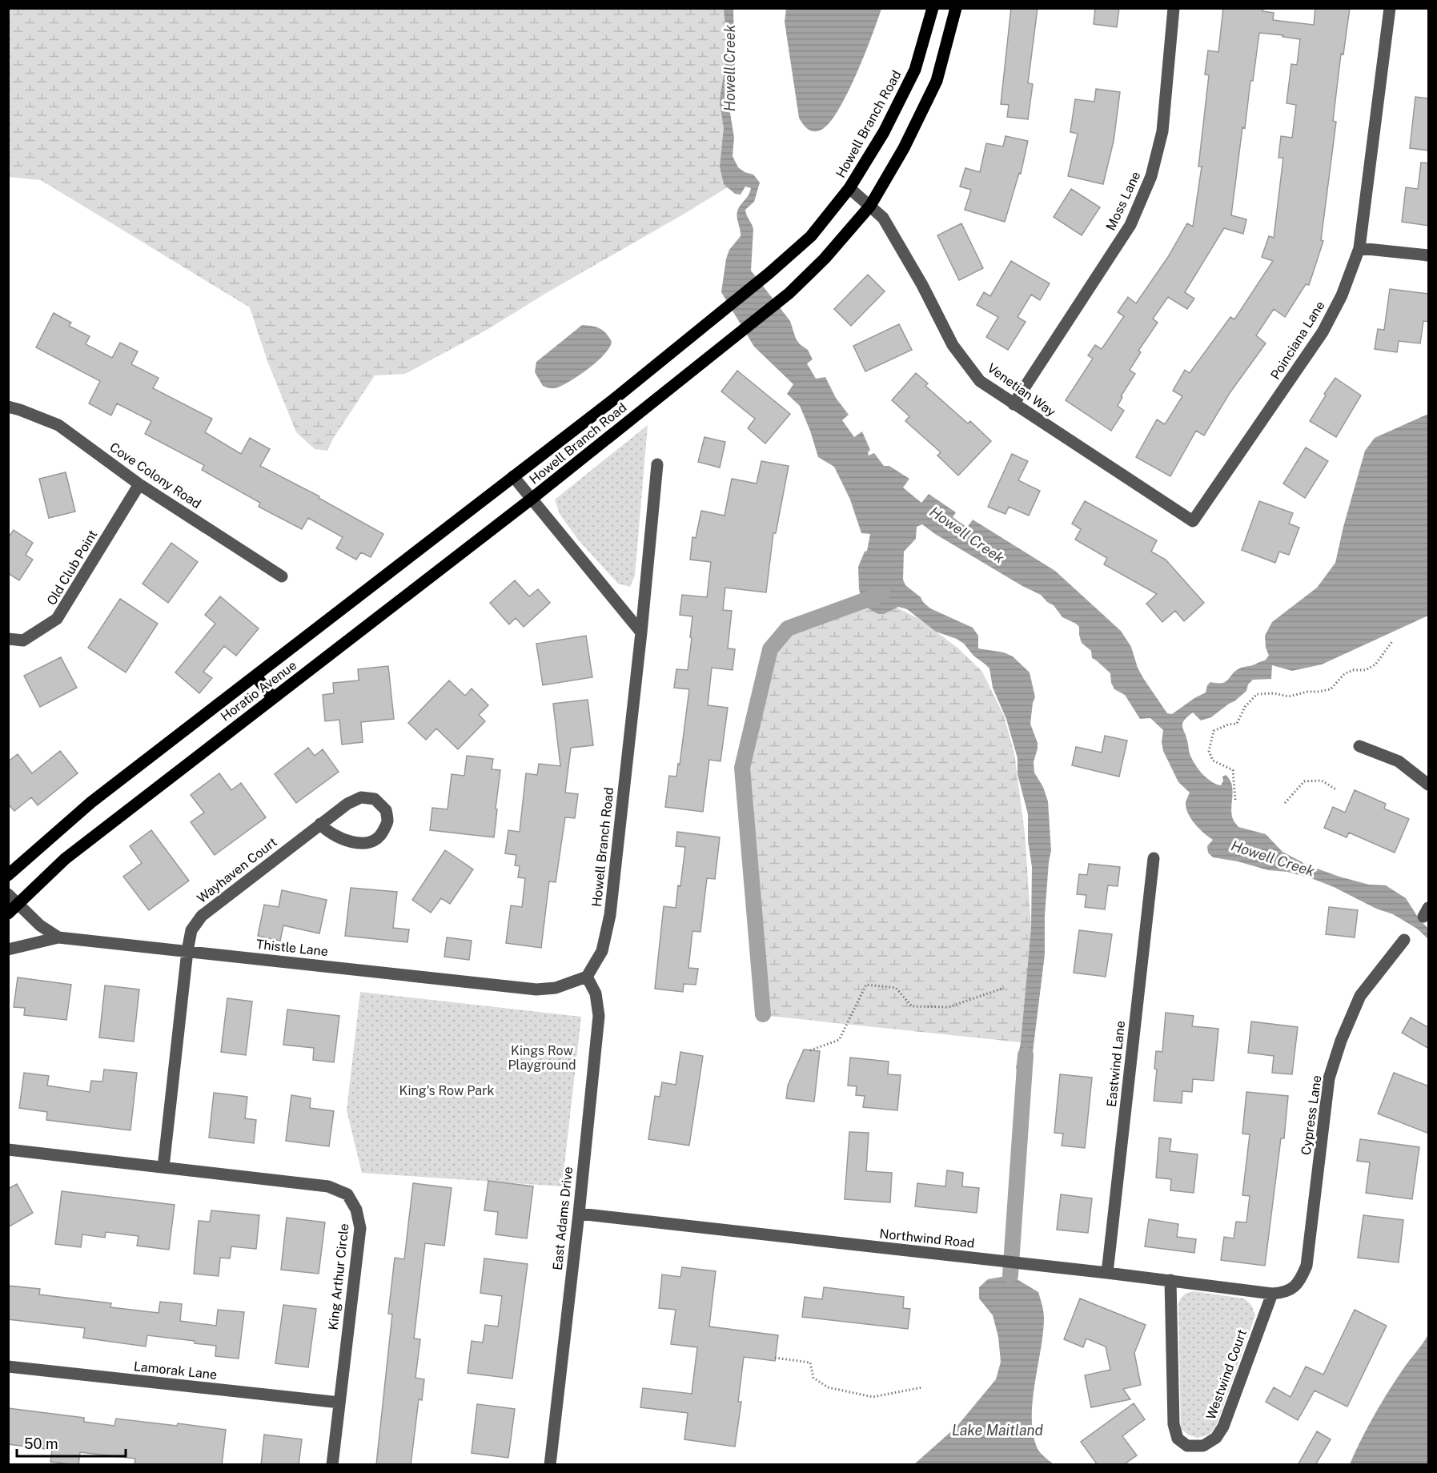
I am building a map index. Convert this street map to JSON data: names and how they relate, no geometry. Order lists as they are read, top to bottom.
{
  "streets": {
    "main road": ["Howell Branch Road", "Horatio Avenue"],
    "street": [
      "Moss Lane",
      "Poinciana Lane",
      "Venetian Way",
      "Cove Colony Road",
      "Old Club Point",
      "Wayhaven Court",
      "Thistle Lane",
      "Eastwind Lane",
      "Cypress Lane",
      "East Adams Drive",
      "Northwind Road",
      "King Arthur Circle",
      "Lamorak Lane",
      "Westwind Court"
    ]
  },
  "crossings": [
    ["Howell Branch Road", "Venetian Way"],
    ["Howell Branch Road", "Horatio Avenue"],
    ["Howell Branch Road", "Thistle Lane"],
    ["Howell Branch Road", "East Adams Drive"],
    ["Moss Lane", "Venetian Way"],
    ["Poinciana Lane", "Venetian Way"],
    ["Cove Colony Road", "Old Club Point"],
    ["Horatio Avenue", "Thistle Lane"],
    ["Wayhaven Court", "Thistle Lane"],
    ["Thistle Lane", "East Adams Drive"],
    ["Eastwind Lane", "Northwind Road"],
    ["Cypress Lane", "Northwind Road"],
    ["Cypress Lane", "Westwind Court"],
    ["East Adams Drive", "Northwind Road"],
    ["Northwind Road", "Westwind Court"],
    ["King Arthur Circle", "Lamorak Lane"]
  ],
  "water": ["Howell Creek", "Lake Maitland"],
  "parks": ["Kings Row Playground", "King's Row Park"],
  "scale_bar": "50 m"
}
